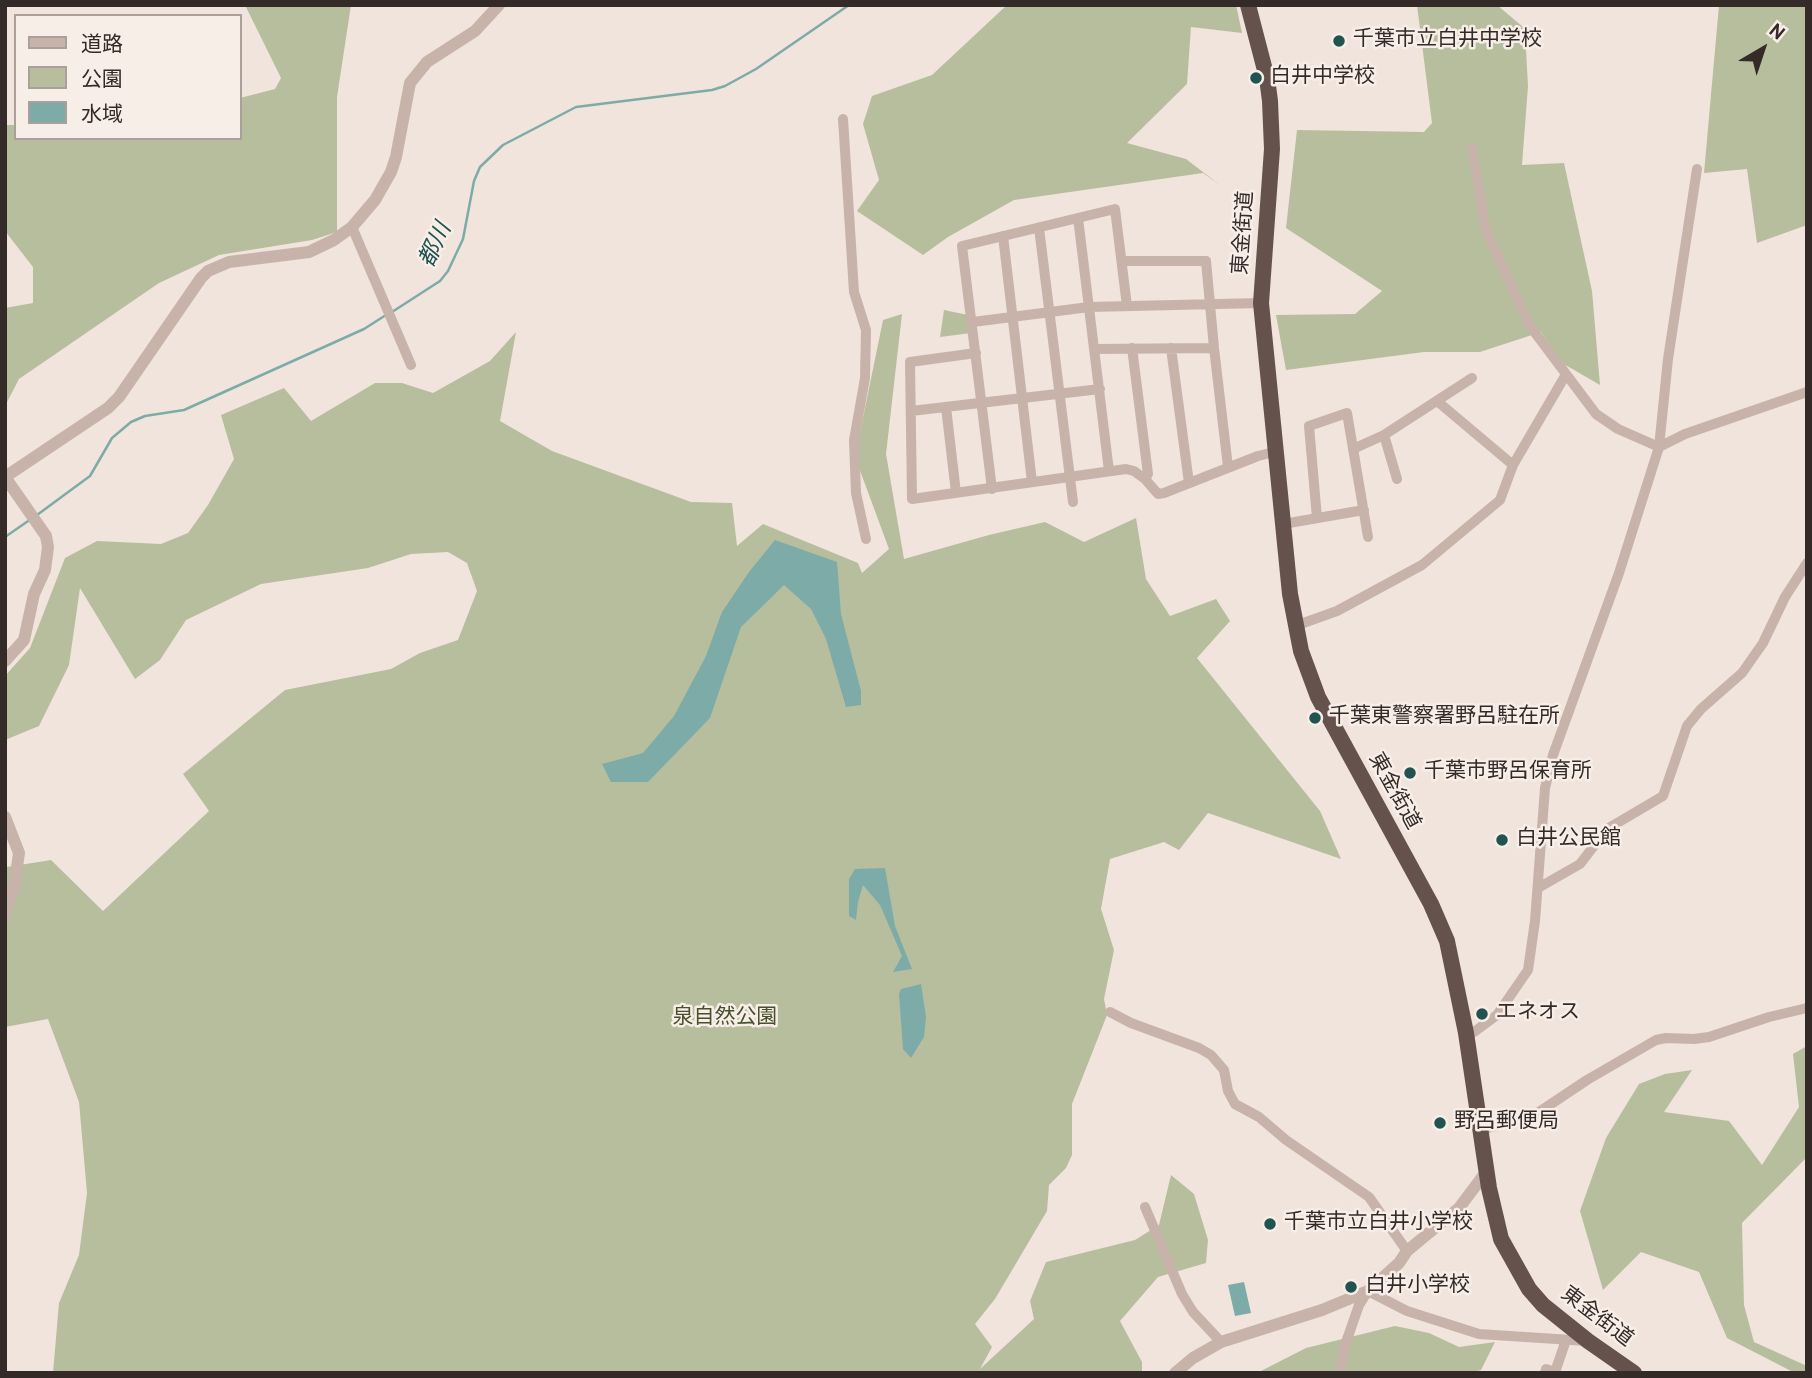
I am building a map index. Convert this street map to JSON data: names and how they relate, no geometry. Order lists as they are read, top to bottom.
{
  "streets": {
    "highway": ["東金街道"]
  },
  "water": ["都川"],
  "parks": ["泉自然公園"],
  "places": [
    "千葉市立白井中学校",
    "白井中学校",
    "千葉東警察署野呂駐在所",
    "千葉市野呂保育所",
    "白井公民館",
    "エネオス",
    "野呂郵便局",
    "千葉市立白井小学校",
    "白井小学校"
  ],
  "legend": ["道路", "公園", "水域"],
  "north": "top right"
}
